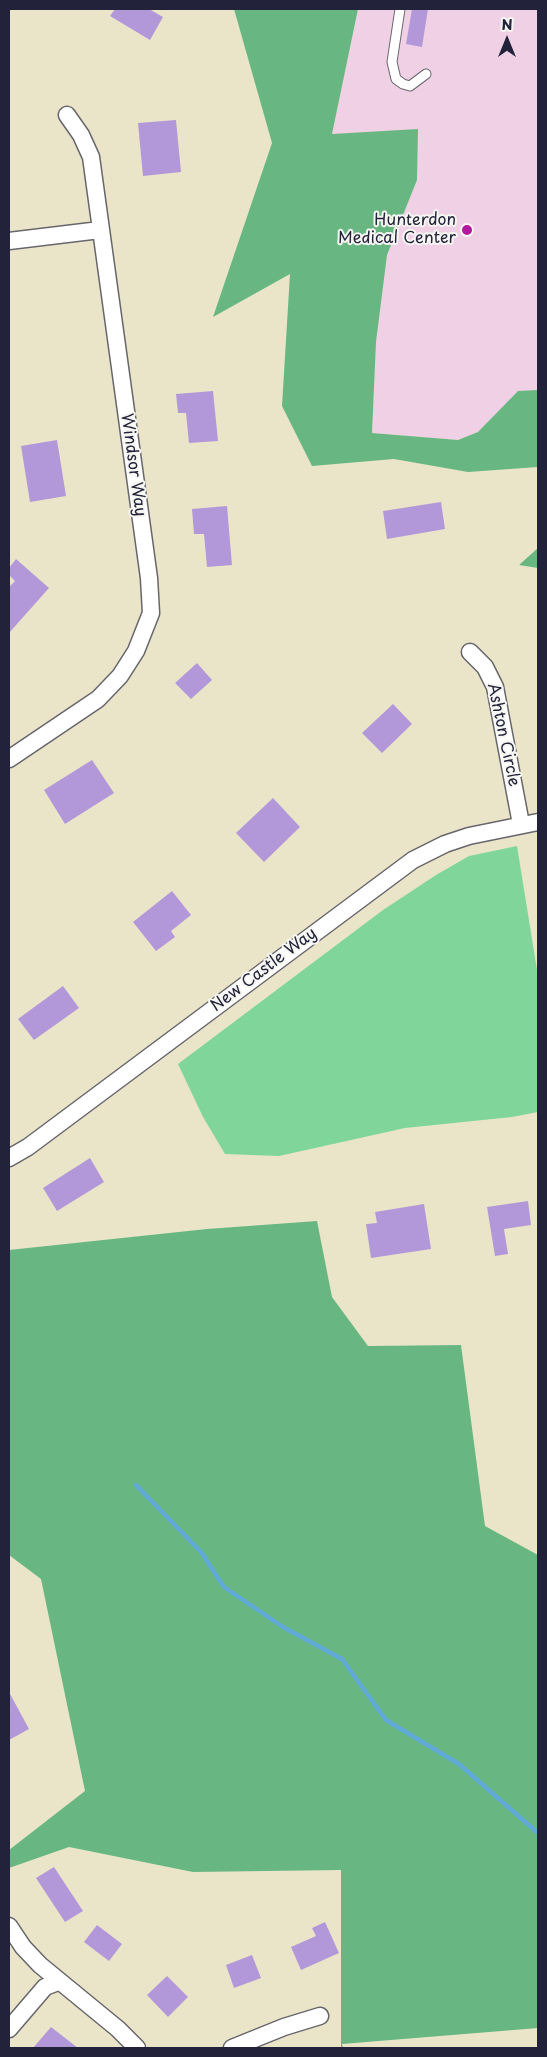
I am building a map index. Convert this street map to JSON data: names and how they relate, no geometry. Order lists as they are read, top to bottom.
{
  "streets": {
    "street": ["Windsor Way", "Ashton Circle", "New Castle Way"]
  },
  "crossings": [
    ["Ashton Circle", "New Castle Way"]
  ],
  "places": ["Hunterdon Medical Center"],
  "north": "top"
}
